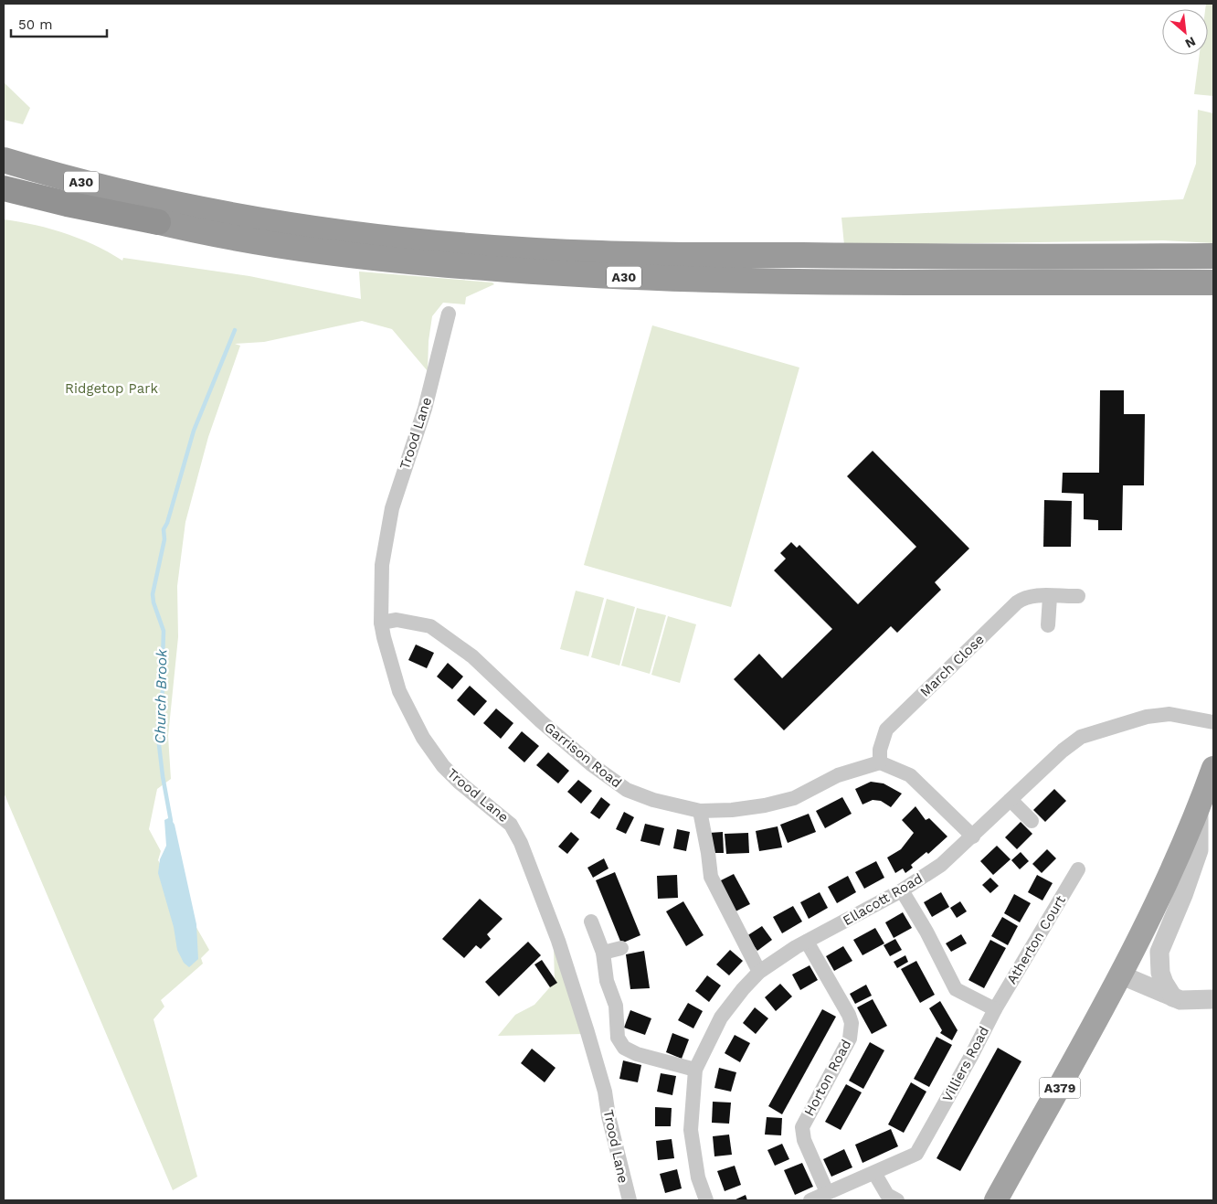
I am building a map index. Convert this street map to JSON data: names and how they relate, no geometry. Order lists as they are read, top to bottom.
{
  "streets": {
    "highway": ["A30"],
    "main road": ["A379"],
    "street": [
      "Trood Lane",
      "March Close",
      "Garrison Road",
      "Ellacott Road",
      "Atherton Court",
      "Villiers Road",
      "Horton Road"
    ]
  },
  "crossings": [
    ["Trood Lane", "Garrison Road"],
    ["March Close", "Garrison Road"],
    ["Ellacott Road", "Villiers Road"],
    ["Ellacott Road", "Horton Road"],
    ["Atherton Court", "Villiers Road"],
    ["Villiers Road", "Horton Road"]
  ],
  "water": ["Church Brook"],
  "parks": ["Ridgetop Park"],
  "scale_bar": "50 m",
  "north": "bottom right"
}
